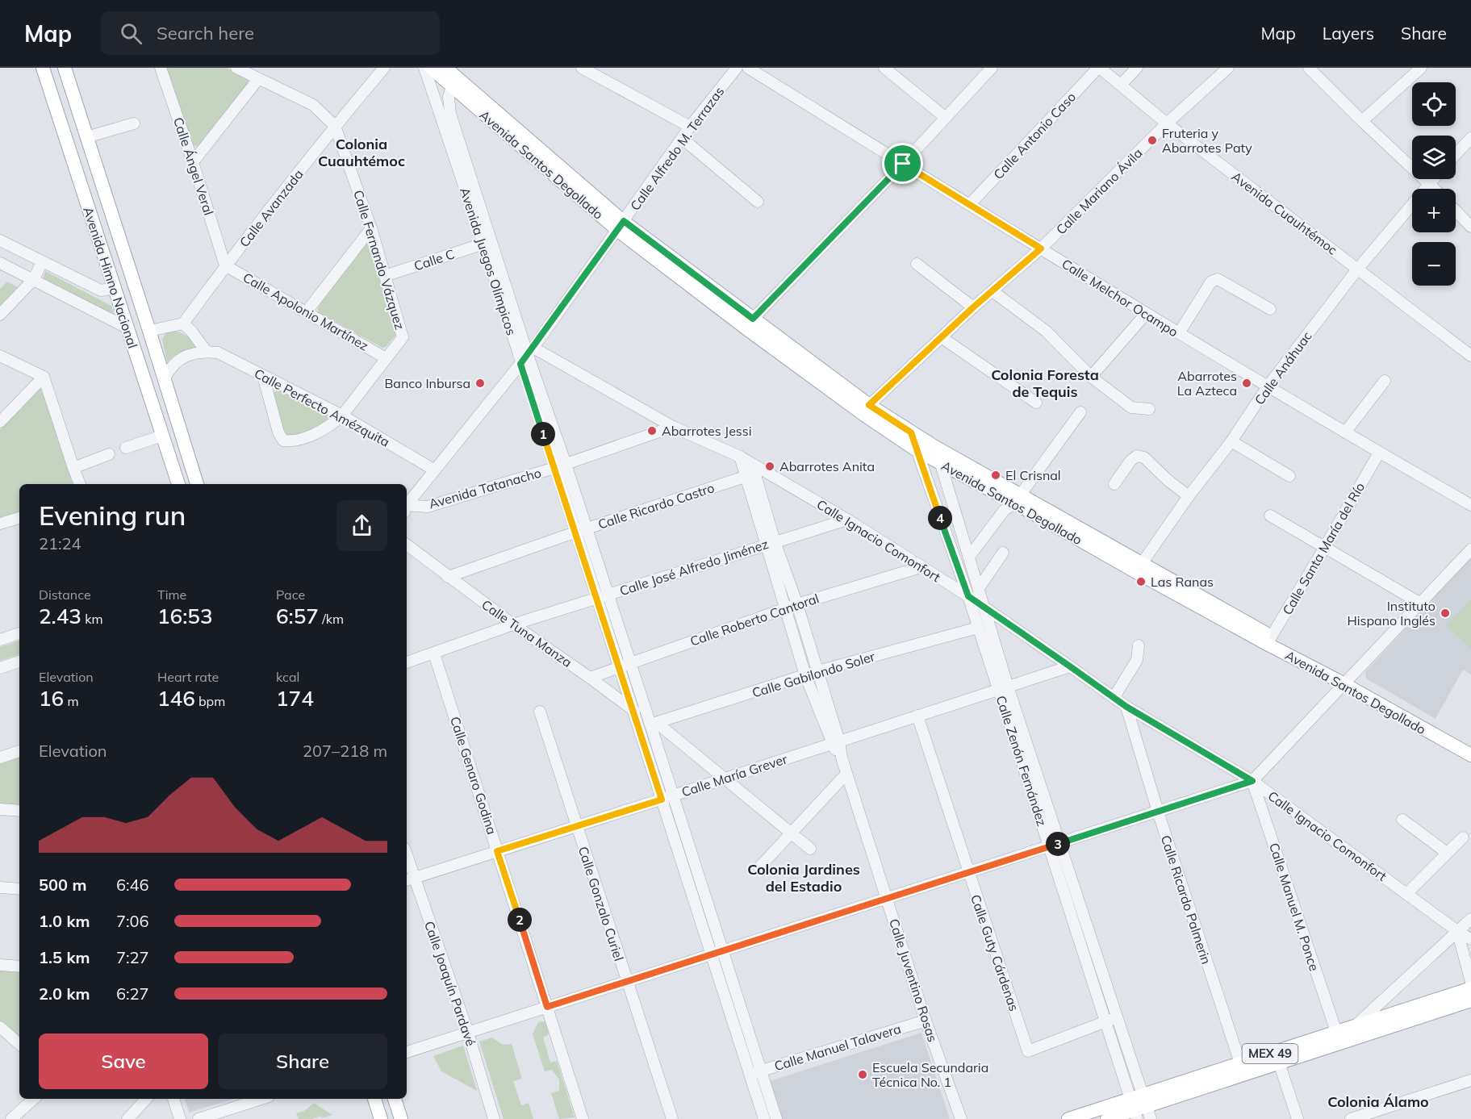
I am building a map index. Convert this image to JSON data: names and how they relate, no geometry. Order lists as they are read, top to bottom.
{
  "streets": {
    "main road": ["Avenida Santos Degollado", "Avenida Himno Nacional", "MEX 49"],
    "street": [
      "Calle Antonio Caso",
      "Calle Alfredo M. Terrazas",
      "Calle Ángel Veral",
      "Calle Mariano Ávila",
      "Calle Avanzada",
      "Avenida Cuauhtémoc",
      "Calle Fernando Vázquez",
      "Calle C",
      "Avenida Juegos Olímpicos",
      "Calle Melchor Ocampo",
      "Calle Apolonio Martínez",
      "Calle Anáhuac",
      "Calle Perfecto Amézquita",
      "Avenida Tatanacho",
      "Calle Ricardo Castro",
      "Calle Ignacio Comonfort",
      "Calle Santa María del Río",
      "Calle José Alfredo Jiménez",
      "Calle Roberto Cantoral",
      "Calle Tuna Manza",
      "Calle Gabilondo Soler",
      "Calle Zenón Fernández",
      "Calle Genaro Godina",
      "Calle María Grever",
      "Calle Ricardo Palmerin",
      "Calle Gonzalo Curiel",
      "Calle Manuel M. Ponce",
      "Calle Guty Cárdenas",
      "Calle Juventino Rosas",
      "Calle Joaquín Pardavé",
      "Calle Manuel Talavera"
    ]
  },
  "crossings": [
    ["Calle Antonio Caso", "Avenida Cuauhtémoc"],
    ["Calle Antonio Caso", "Calle Melchor Ocampo"],
    ["Calle Alfredo M. Terrazas", "Avenida Santos Degollado"],
    ["Calle Alfredo M. Terrazas", "Avenida Juegos Olímpicos"],
    ["Calle Alfredo M. Terrazas", "Calle Perfecto Amézquita"],
    ["Avenida Santos Degollado", "Calle Mariano Ávila"],
    ["Avenida Santos Degollado", "Avenida Juegos Olímpicos"],
    ["Avenida Santos Degollado", "Calle Anáhuac"],
    ["Avenida Santos Degollado", "Calle Santa María del Río"],
    ["Avenida Santos Degollado", "Calle Zenón Fernández"],
    ["Calle Ángel Veral", "Calle Avanzada"],
    ["Calle Ángel Veral", "Calle Apolonio Martínez"],
    ["Calle Mariano Ávila", "Avenida Cuauhtémoc"],
    ["Calle Mariano Ávila", "Calle Melchor Ocampo"],
    ["Calle Avanzada", "Calle Fernando Vázquez"],
    ["Calle Avanzada", "Calle Apolonio Martínez"],
    ["Avenida Cuauhtémoc", "Calle Anáhuac"],
    ["Calle Fernando Vázquez", "Calle C"],
    ["Calle Fernando Vázquez", "Calle Apolonio Martínez"],
    ["Calle Fernando Vázquez", "Calle Perfecto Amézquita"],
    ["Calle C", "Avenida Juegos Olímpicos"],
    ["Avenida Juegos Olímpicos", "Avenida Tatanacho"],
    ["Avenida Juegos Olímpicos", "Calle Ricardo Castro"],
    ["Avenida Juegos Olímpicos", "Calle José Alfredo Jiménez"],
    ["Avenida Juegos Olímpicos", "Calle Roberto Cantoral"],
    ["Avenida Juegos Olímpicos", "Calle Tuna Manza"],
    ["Avenida Juegos Olímpicos", "Calle Gabilondo Soler"],
    ["Avenida Juegos Olímpicos", "Calle María Grever"],
    ["Avenida Juegos Olímpicos", "Calle Manuel Talavera"],
    ["Avenida Himno Nacional", "Calle Perfecto Amézquita"],
    ["Calle Melchor Ocampo", "Calle Anáhuac"],
    ["Calle Melchor Ocampo", "Calle Santa María del Río"],
    ["Avenida Tatanacho", "Calle Juventino Rosas"],
    ["Calle Ricardo Castro", "Calle Ignacio Comonfort"],
    ["Calle Ricardo Castro", "Calle Tuna Manza"],
    ["Calle Ricardo Castro", "Calle Juventino Rosas"],
    ["Calle Ignacio Comonfort", "Calle José Alfredo Jiménez"],
    ["Calle Ignacio Comonfort", "Calle Roberto Cantoral"],
    ["Calle Ignacio Comonfort", "Calle Zenón Fernández"],
    ["Calle Ignacio Comonfort", "Calle María Grever"],
    ["Calle Ignacio Comonfort", "Calle Ricardo Palmerin"],
    ["Calle Ignacio Comonfort", "Calle Manuel M. Ponce"],
    ["Calle Ignacio Comonfort", "Calle Juventino Rosas"],
    ["Calle José Alfredo Jiménez", "Calle Tuna Manza"],
    ["Calle José Alfredo Jiménez", "Calle Genaro Godina"],
    ["Calle José Alfredo Jiménez", "Calle Juventino Rosas"],
    ["Calle Roberto Cantoral", "Calle Tuna Manza"],
    ["Calle Roberto Cantoral", "Calle Juventino Rosas"],
    ["Calle Tuna Manza", "Calle Gabilondo Soler"],
    ["Calle Tuna Manza", "Calle María Grever"],
    ["Calle Gabilondo Soler", "Calle Zenón Fernández"],
    ["Calle Gabilondo Soler", "Calle Juventino Rosas"],
    ["Calle Zenón Fernández", "Calle María Grever"],
    ["Calle Zenón Fernández", "Calle Guty Cárdenas"],
    ["Calle Zenón Fernández", "MEX 49"],
    ["Calle Genaro Godina", "Calle María Grever"],
    ["Calle María Grever", "Calle Gonzalo Curiel"],
    ["Calle María Grever", "Calle Guty Cárdenas"],
    ["Calle María Grever", "Calle Juventino Rosas"],
    ["Calle María Grever", "Calle Joaquín Pardavé"],
    ["Calle Ricardo Palmerin", "MEX 49"],
    ["Calle Manuel M. Ponce", "MEX 49"],
    ["Calle Juventino Rosas", "Calle Manuel Talavera"]
  ],
  "districts": [
    "Colonia Cuauhtémoc",
    "Colonia Foresta de Tequis",
    "Colonia Jardines del Estadio",
    "Colonia Álamo"
  ],
  "places": [
    "Fruteria y Abarrotes Paty",
    "Banco Inbursa",
    "Abarrotes La Azteca",
    "Abarrotes Jessi",
    "Abarrotes Anita",
    "El Crisnal",
    "Las Ranas",
    "Instituto Hispano Inglés",
    "Escuela Secundaria Técnica No. 1"
  ],
  "page": {
    "header": "Map",
    "search": "Search here",
    "nav": ["Map", "Layers", "Share"],
    "map_buttons": ["+", "−"],
    "pins": [
      "1",
      "4",
      "3",
      "2"
    ],
    "heading": ["Evening run", "21:24"],
    "stats": [
      ["Distance", "2.43 km"],
      ["Time", "16:53"],
      ["Pace", "6:57 /km"],
      ["Elevation", "16 m"],
      ["Heart rate", "146 bpm"],
      ["kcal", "174"]
    ],
    "chart": ["Elevation", "207–218 m"],
    "list": [
      {
        "name": "500 m",
        "note": "6:46"
      },
      {
        "name": "1.0 km",
        "note": "7:06"
      },
      {
        "name": "1.5 km",
        "note": "7:27"
      },
      {
        "name": "2.0 km",
        "note": "6:27"
      }
    ],
    "buttons": ["Save", "Share"]
  }
}
